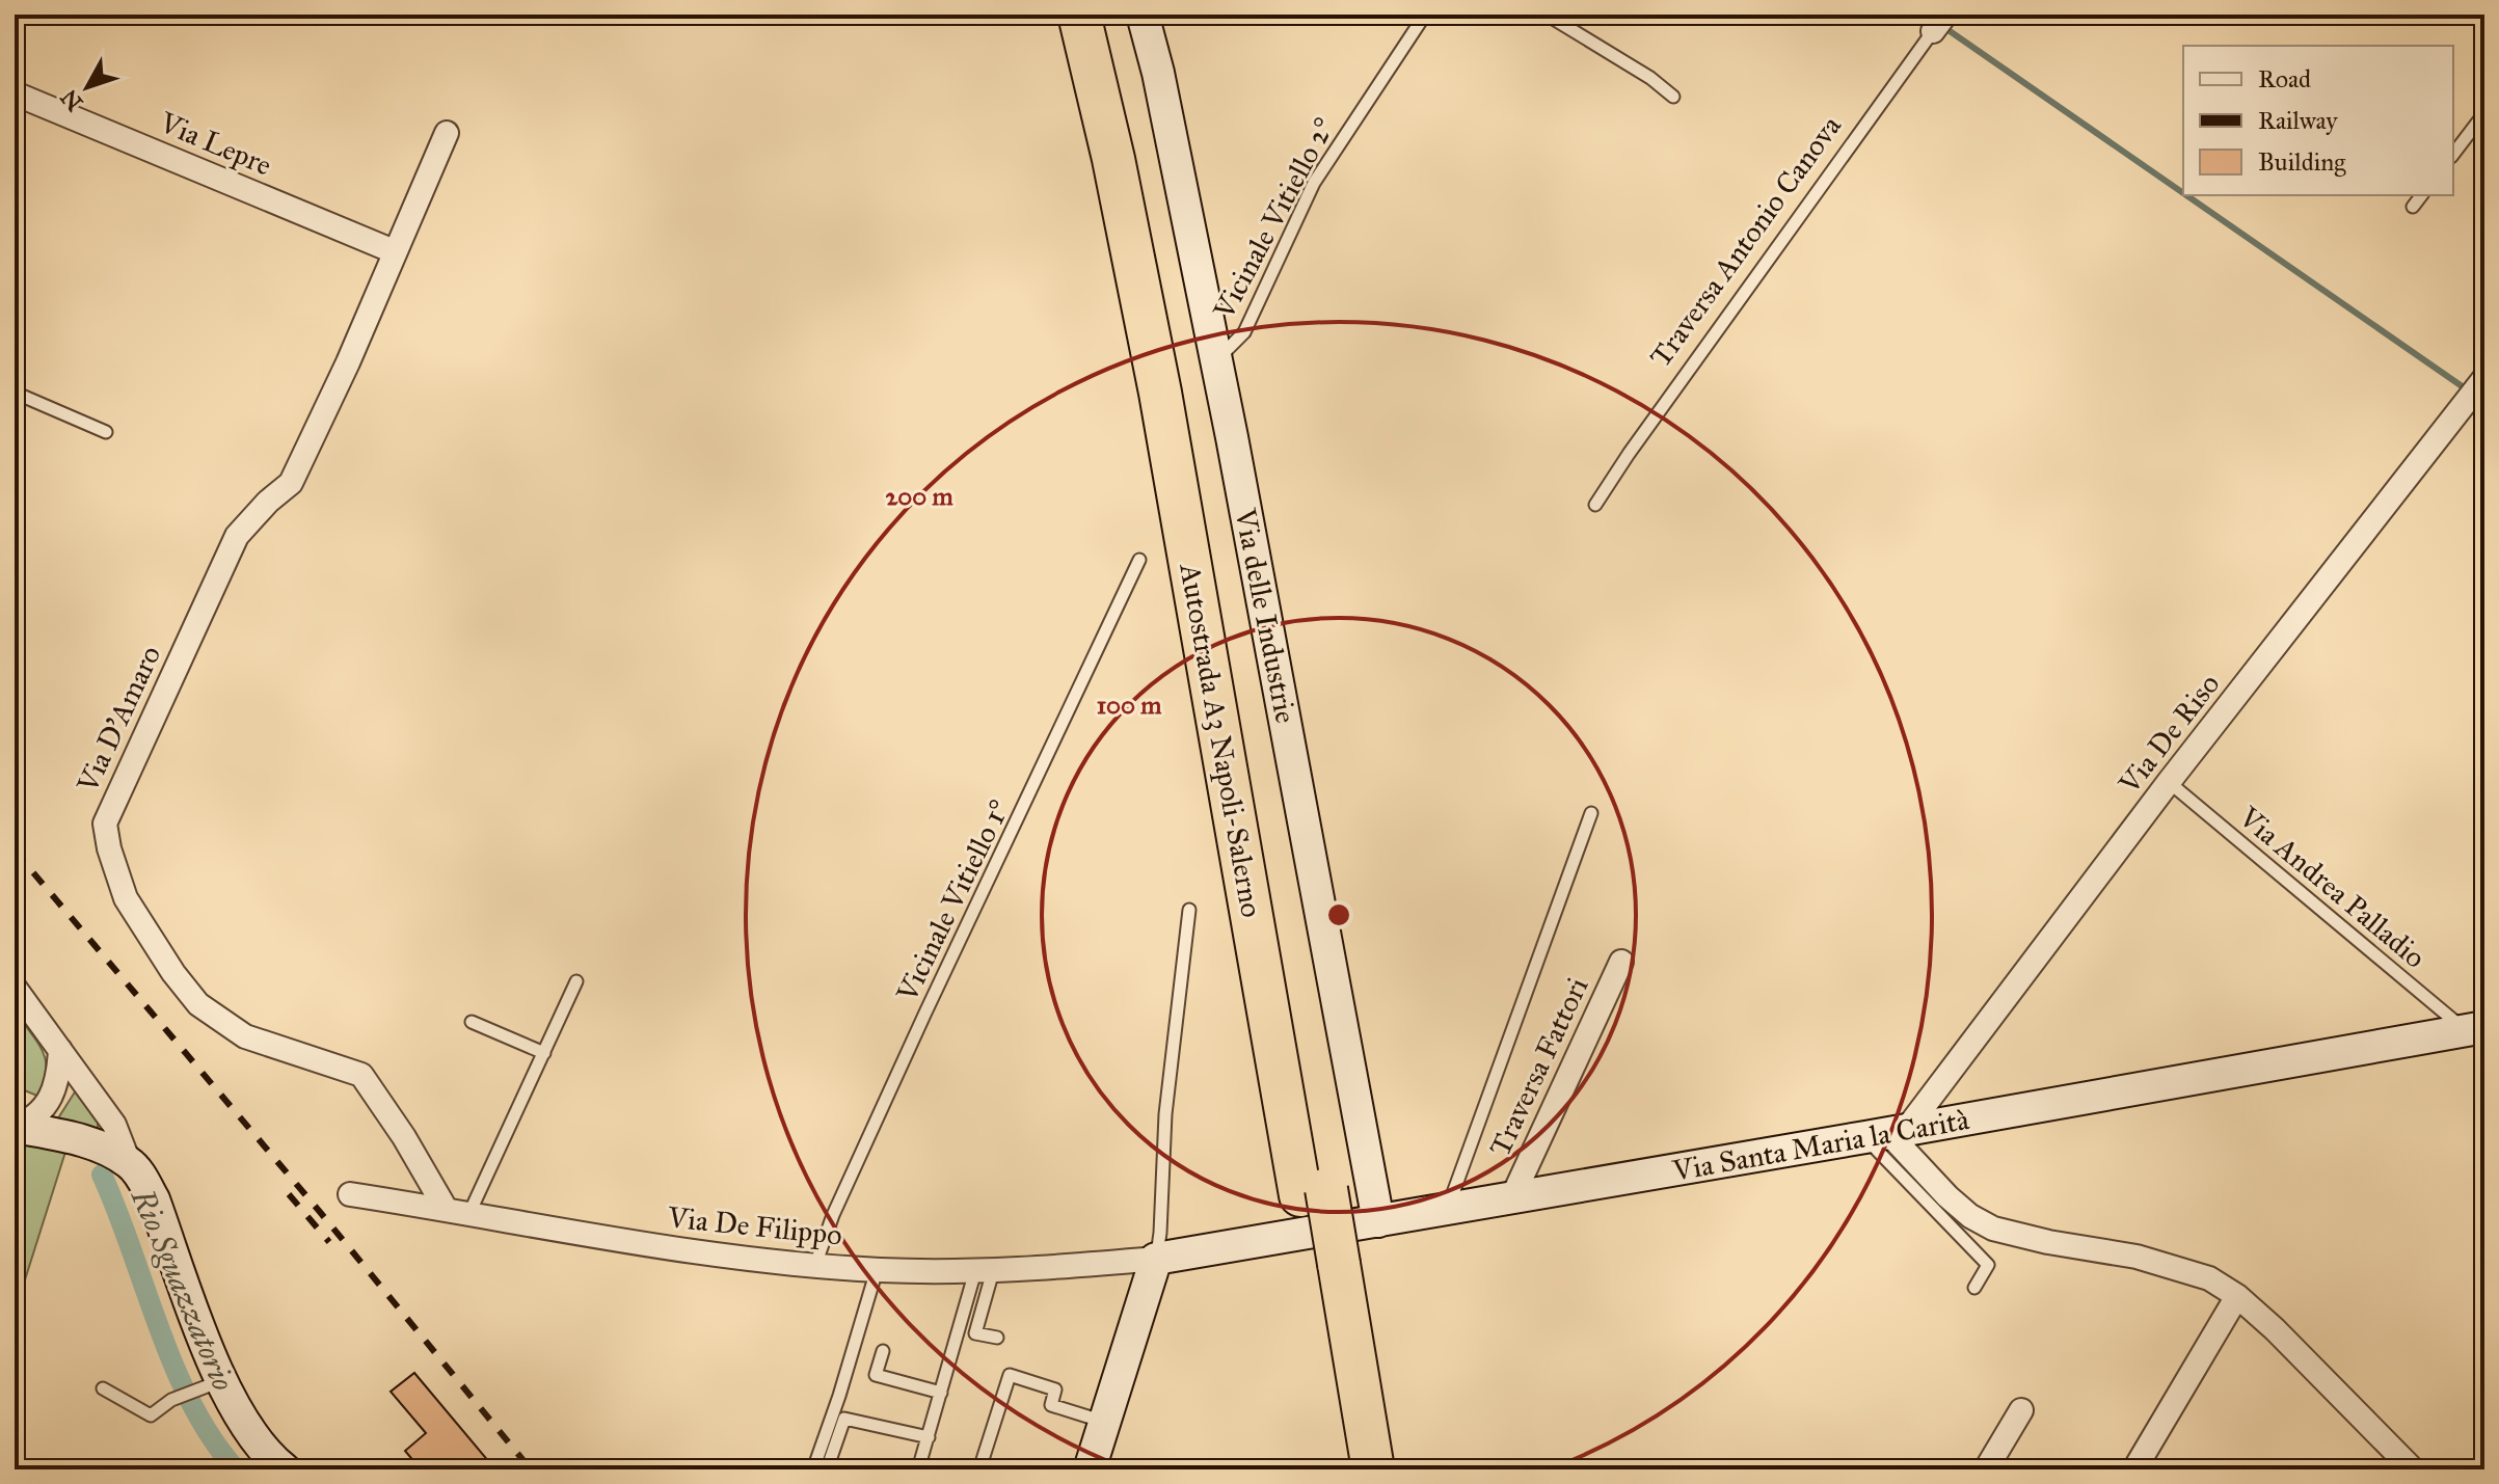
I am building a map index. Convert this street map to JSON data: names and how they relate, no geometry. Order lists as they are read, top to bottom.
{
  "streets": {
    "highway": ["Autostrada A3 Napoli-Salerno"],
    "street": [
      "Via Lepre",
      "Via delle Industrie",
      "Via D'Amaro",
      "Via De Riso",
      "Traversa Fattori",
      "Via Santa Maria la Carità",
      "Via De Filippo"
    ],
    "lane": [
      "Vicinale Vitiello 2°",
      "Traversa Antonio Canova",
      "Via Andrea Palladio",
      "Vicinale Vitiello 1°"
    ]
  },
  "crossings": [
    ["Via Lepre", "Via D'Amaro"],
    ["Vicinale Vitiello 2°", "Via delle Industrie"],
    ["Via delle Industrie", "Via Santa Maria la Carità"],
    ["Via D'Amaro", "Via De Filippo"],
    ["Via De Riso", "Via Andrea Palladio"],
    ["Via De Riso", "Via Santa Maria la Carità"],
    ["Via Andrea Palladio", "Via Santa Maria la Carità"],
    ["Vicinale Vitiello 1°", "Via De Filippo"],
    ["Traversa Fattori", "Via Santa Maria la Carità"],
    ["Via Santa Maria la Carità", "Via De Filippo"]
  ],
  "water": ["Rio Sguazzatorio"],
  "legend": ["Road", "Railway", "Building"],
  "north": "bottom left",
  "rings": ["200 m", "100 m"]
}
